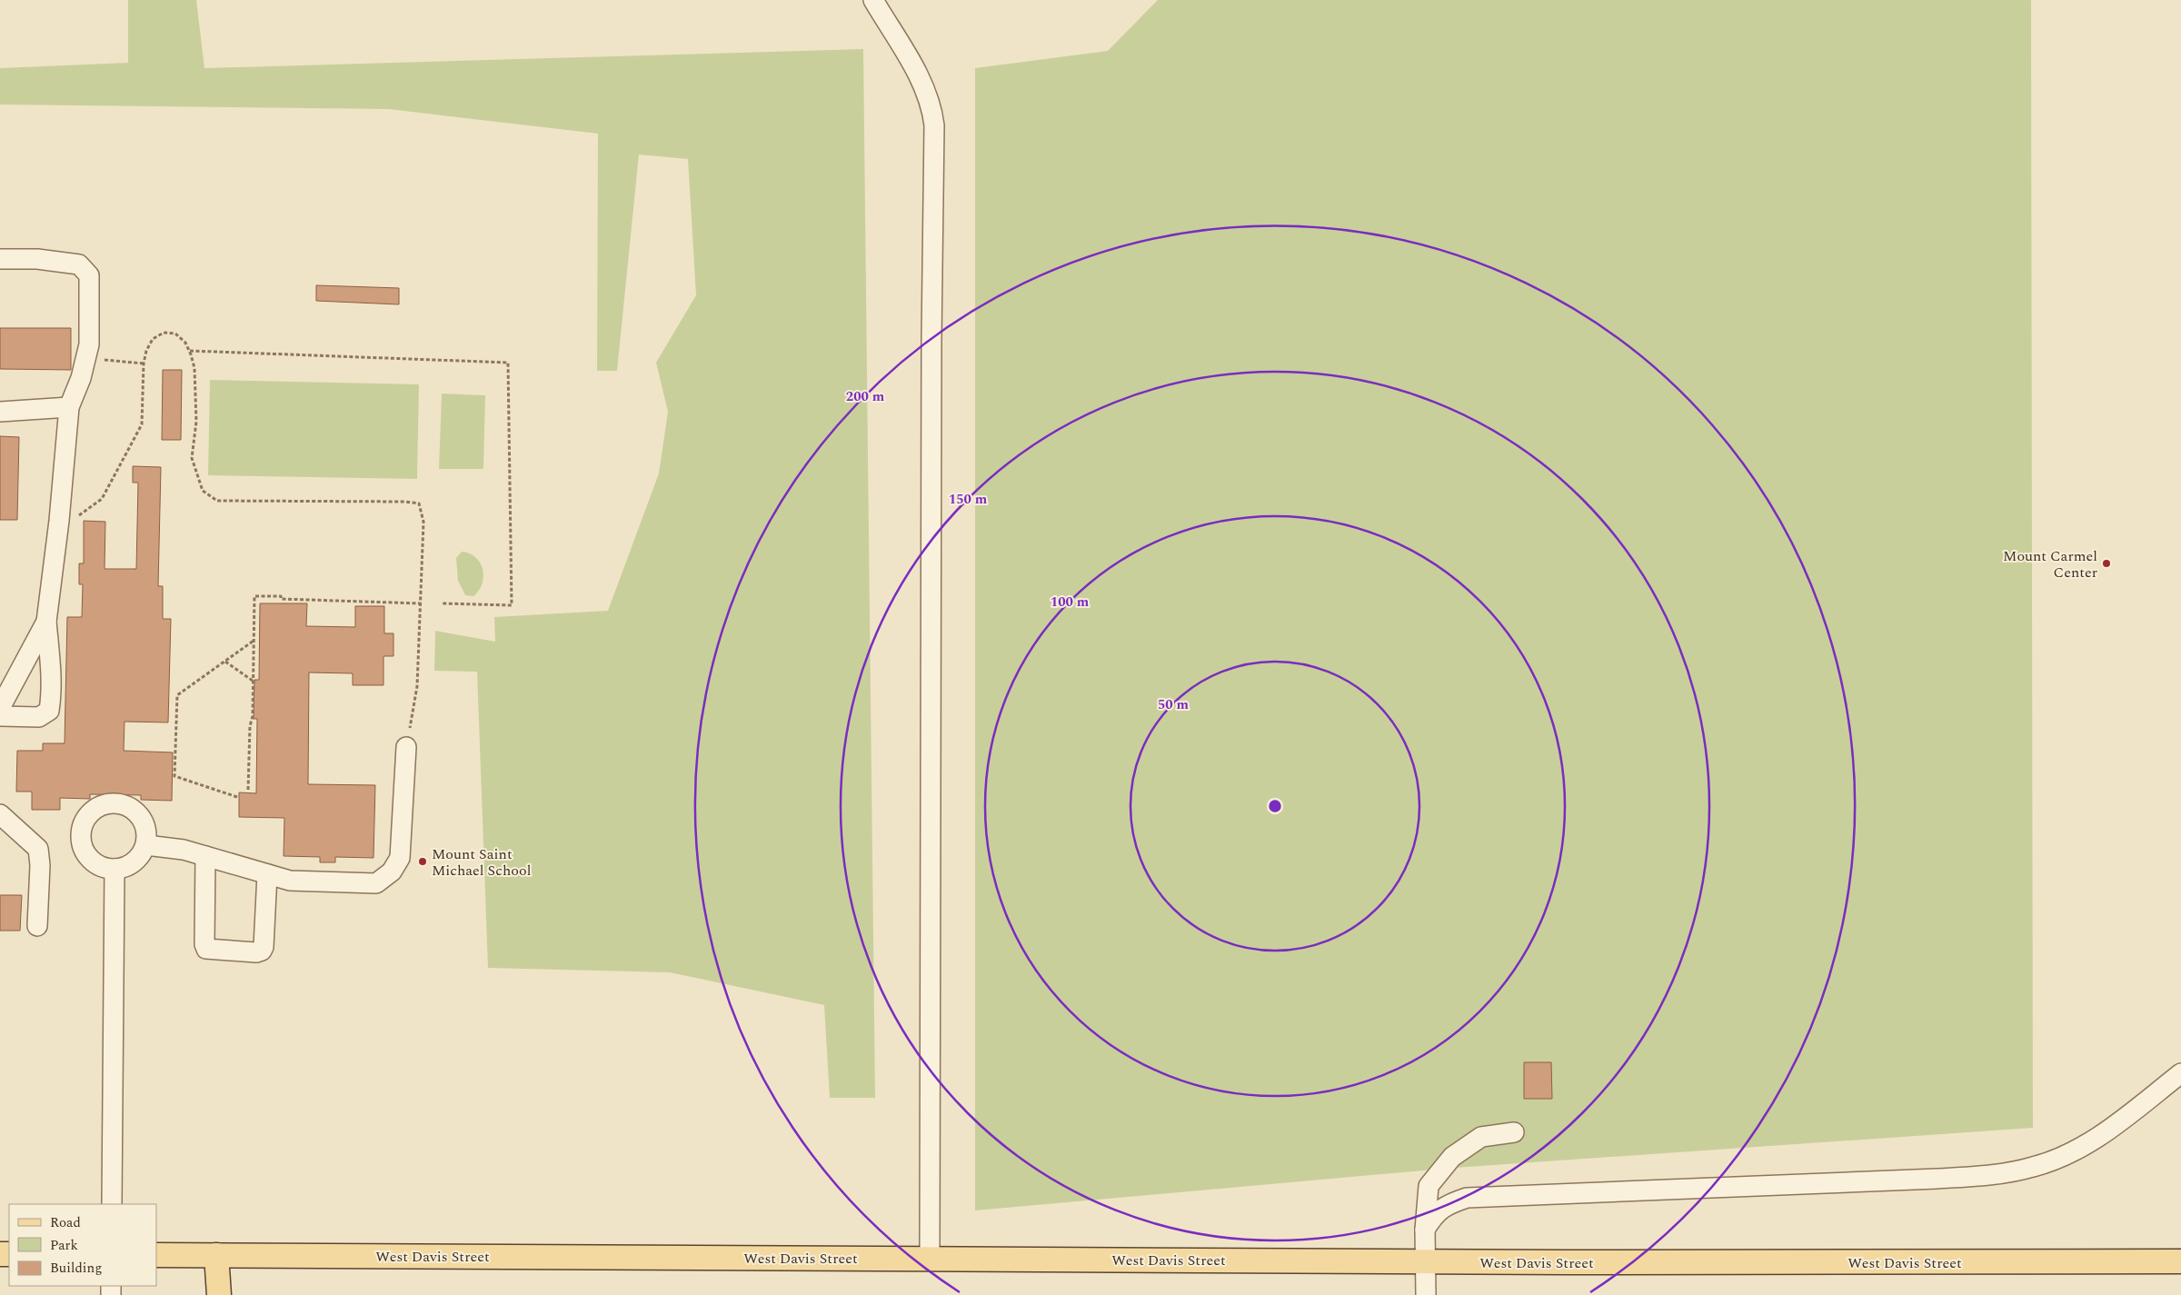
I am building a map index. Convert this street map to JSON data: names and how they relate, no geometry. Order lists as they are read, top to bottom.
{
  "streets": {
    "main road": ["West Davis Street"]
  },
  "places": ["Mount Carmel Center", "Mount Saint Michael School"],
  "legend": ["Road", "Park", "Building"],
  "rings": [
    "200 m",
    "150 m",
    "100 m",
    "50 m"
  ]
}
